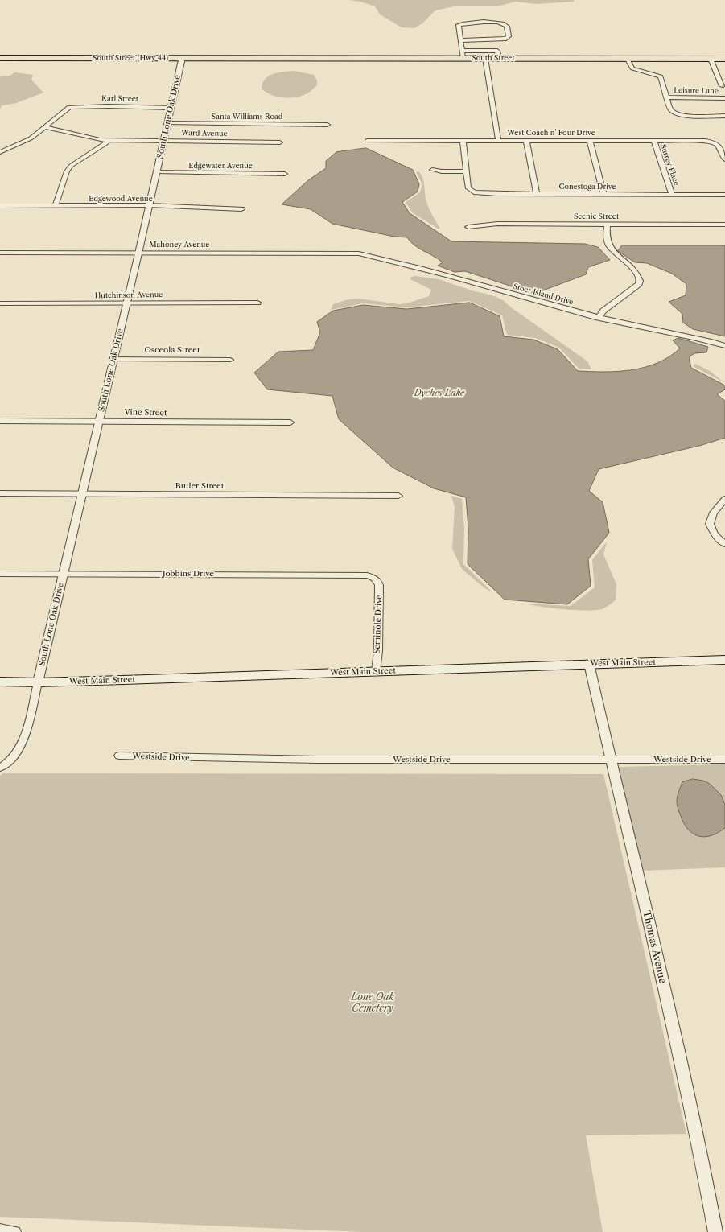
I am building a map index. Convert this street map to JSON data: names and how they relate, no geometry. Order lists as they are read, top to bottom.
{
  "streets": {
    "main road": ["South Street (Hwy 44)", "South Street", "West Main Street"],
    "street": [
      "Leisure Lane",
      "Karl Street",
      "South Lone Oak Drive",
      "Santa Williams Road",
      "West Coach n' Four Drive",
      "Ward Avenue",
      "Surrey Place",
      "Edgewater Avenue",
      "Conestoga Drive",
      "Edgewood Avenue",
      "Scenic Street",
      "Mahoney Avenue",
      "Stoer Island Drive",
      "Hutchinson Avenue",
      "Osceola Street",
      "Vine Street",
      "Butler Street",
      "Jobbins Drive",
      "Seminole Drive",
      "Westside Drive",
      "Thomas Avenue"
    ]
  },
  "crossings": [
    ["South Street (Hwy 44)", "South Street"],
    ["South Street (Hwy 44)", "South Lone Oak Drive"],
    ["Karl Street", "South Lone Oak Drive"],
    ["Karl Street", "Ward Avenue"],
    ["South Lone Oak Drive", "Santa Williams Road"],
    ["South Lone Oak Drive", "Ward Avenue"],
    ["South Lone Oak Drive", "Edgewater Avenue"],
    ["South Lone Oak Drive", "Edgewood Avenue"],
    ["South Lone Oak Drive", "Mahoney Avenue"],
    ["South Lone Oak Drive", "Hutchinson Avenue"],
    ["South Lone Oak Drive", "Osceola Street"],
    ["South Lone Oak Drive", "Vine Street"],
    ["South Lone Oak Drive", "Butler Street"],
    ["South Lone Oak Drive", "Jobbins Drive"],
    ["South Lone Oak Drive", "West Main Street"],
    ["West Coach n' Four Drive", "Surrey Place"],
    ["West Coach n' Four Drive", "Conestoga Drive"],
    ["Surrey Place", "Conestoga Drive"],
    ["Mahoney Avenue", "Stoer Island Drive"],
    ["Jobbins Drive", "Seminole Drive"],
    ["Seminole Drive", "West Main Street"],
    ["West Main Street", "Thomas Avenue"],
    ["Westside Drive", "Thomas Avenue"]
  ],
  "water": ["Dyches Lake"],
  "parks": ["Lone Oak Cemetery"]
}
